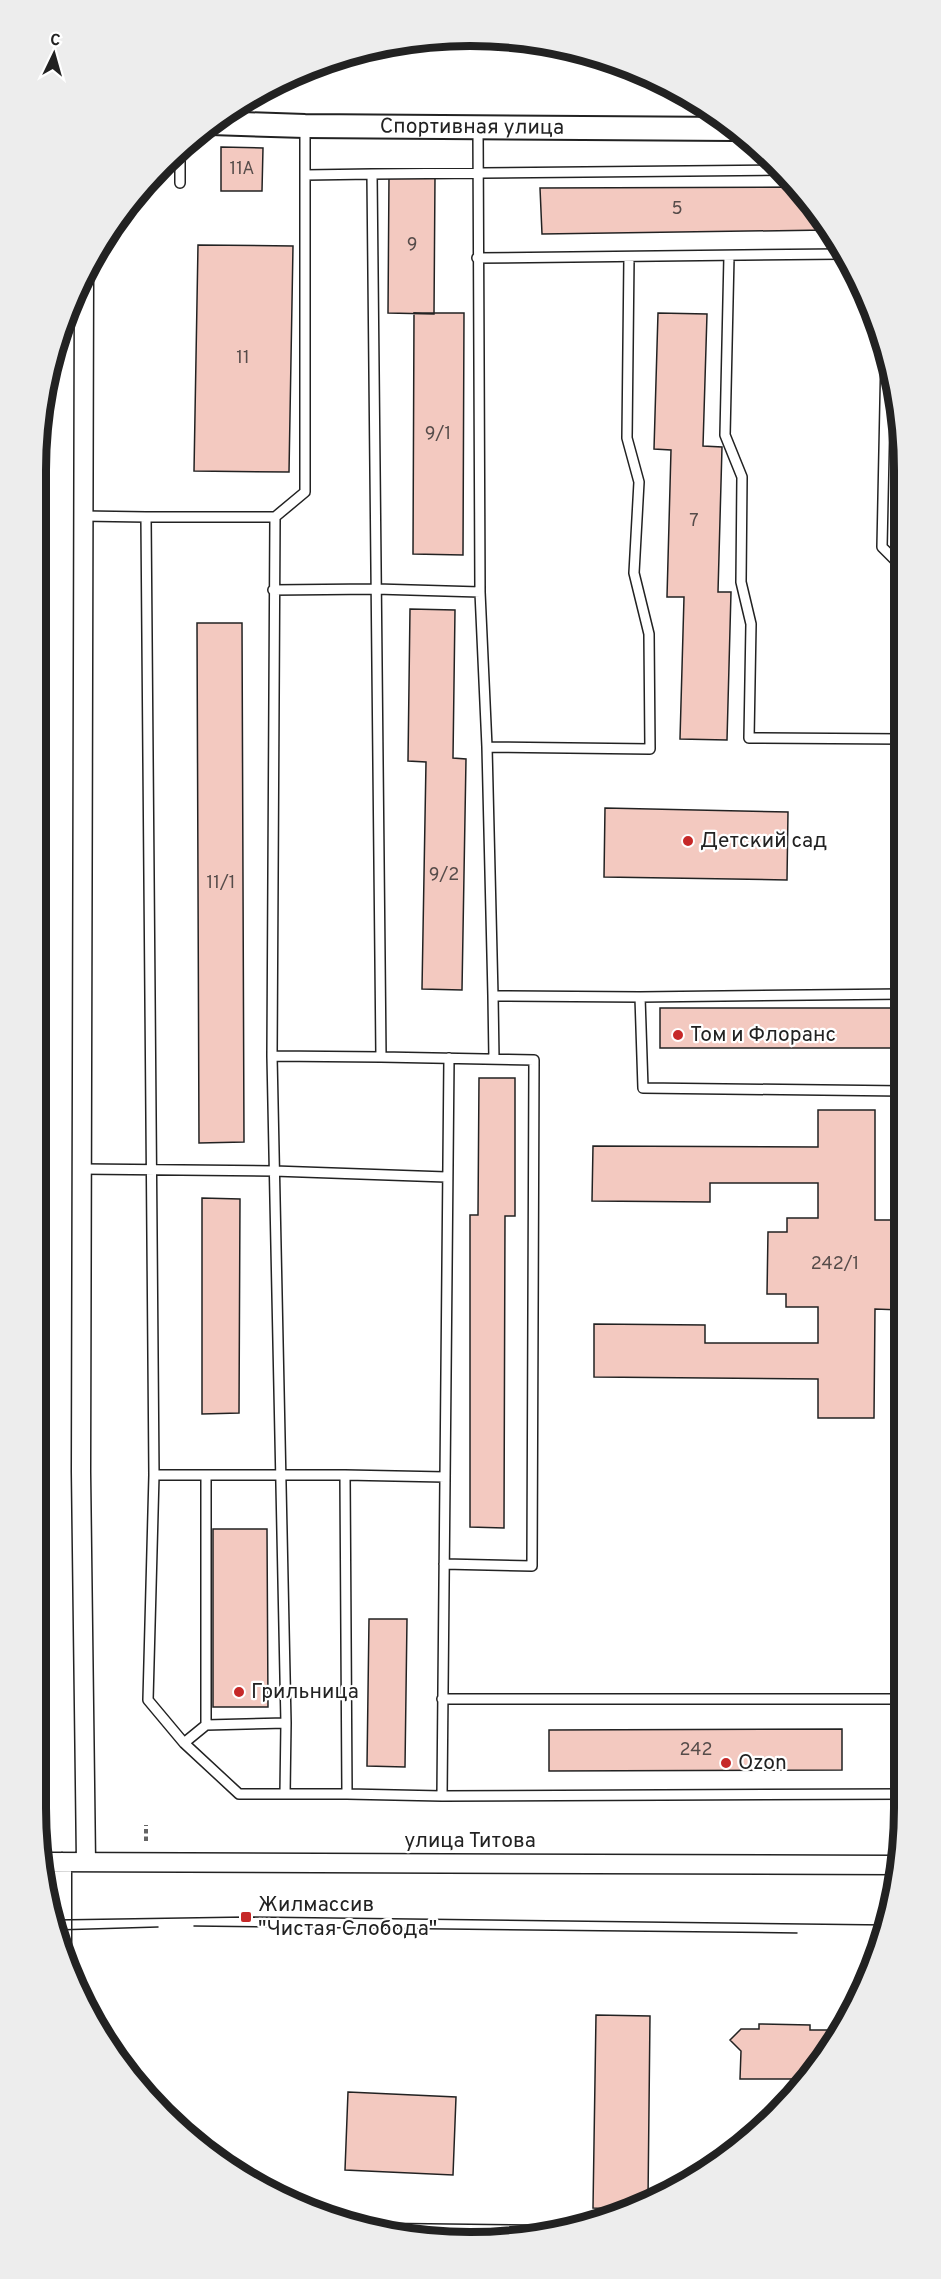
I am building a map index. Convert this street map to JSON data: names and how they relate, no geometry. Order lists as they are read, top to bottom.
{
  "streets": {
    "street": ["Спортивная улица", "улица Титова"]
  },
  "places": {
    "other": [
      "Детский сад",
      "Том и Флоранс",
      "Грильница",
      "Ozon"
    ],
    "transit": ["Жилмассив \"Чистая Слобода\""]
  },
  "house_numbers": [
    "11А",
    "5",
    "9",
    "11",
    "9/1",
    "7",
    "9/2",
    "11/1",
    "242/1",
    "242"
  ],
  "north": "top"
}
